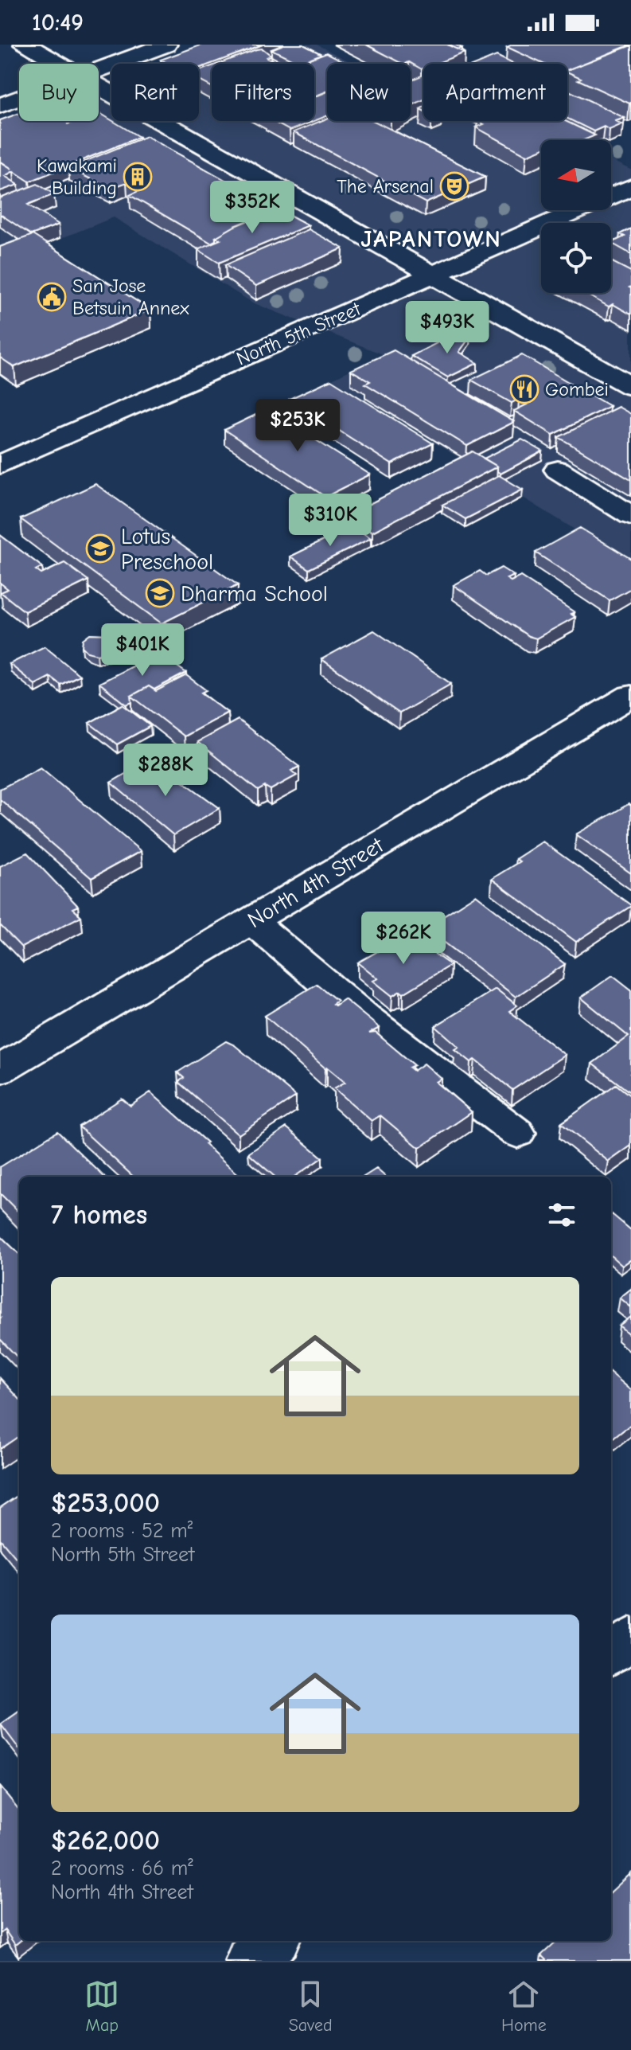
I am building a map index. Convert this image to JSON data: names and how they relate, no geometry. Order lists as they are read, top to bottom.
{
  "streets": {
    "street": ["North 5th Street", "North 4th Street"]
  },
  "districts": ["JAPANTOWN"],
  "places": {
    "building": ["Kawakami Building"],
    "theatre": ["The Arsenal"],
    "public building": ["San Jose Betsuin Annex"],
    "restaurant": ["Gombei"],
    "school or university": ["Lotus Preschool", "Dharma School"]
  },
  "north": "left",
  "page": {
    "status": "10:49",
    "chip": [
      "Buy",
      "Rent",
      "Filters",
      "New",
      "Apartment"
    ],
    "price": [
      "$352K",
      "$493K",
      "$253K",
      "$310K",
      "$401K",
      "$288K",
      "$262K"
    ],
    "heading": "7 homes",
    "list": [
      {
        "name": "$253,000",
        "note": "2 rooms · 52 m² · North 5th Street"
      },
      {
        "name": "$262,000",
        "note": "2 rooms · 66 m² · North 4th Street"
      }
    ],
    "tabs": ["Map", "Saved", "Home"]
  }
}
